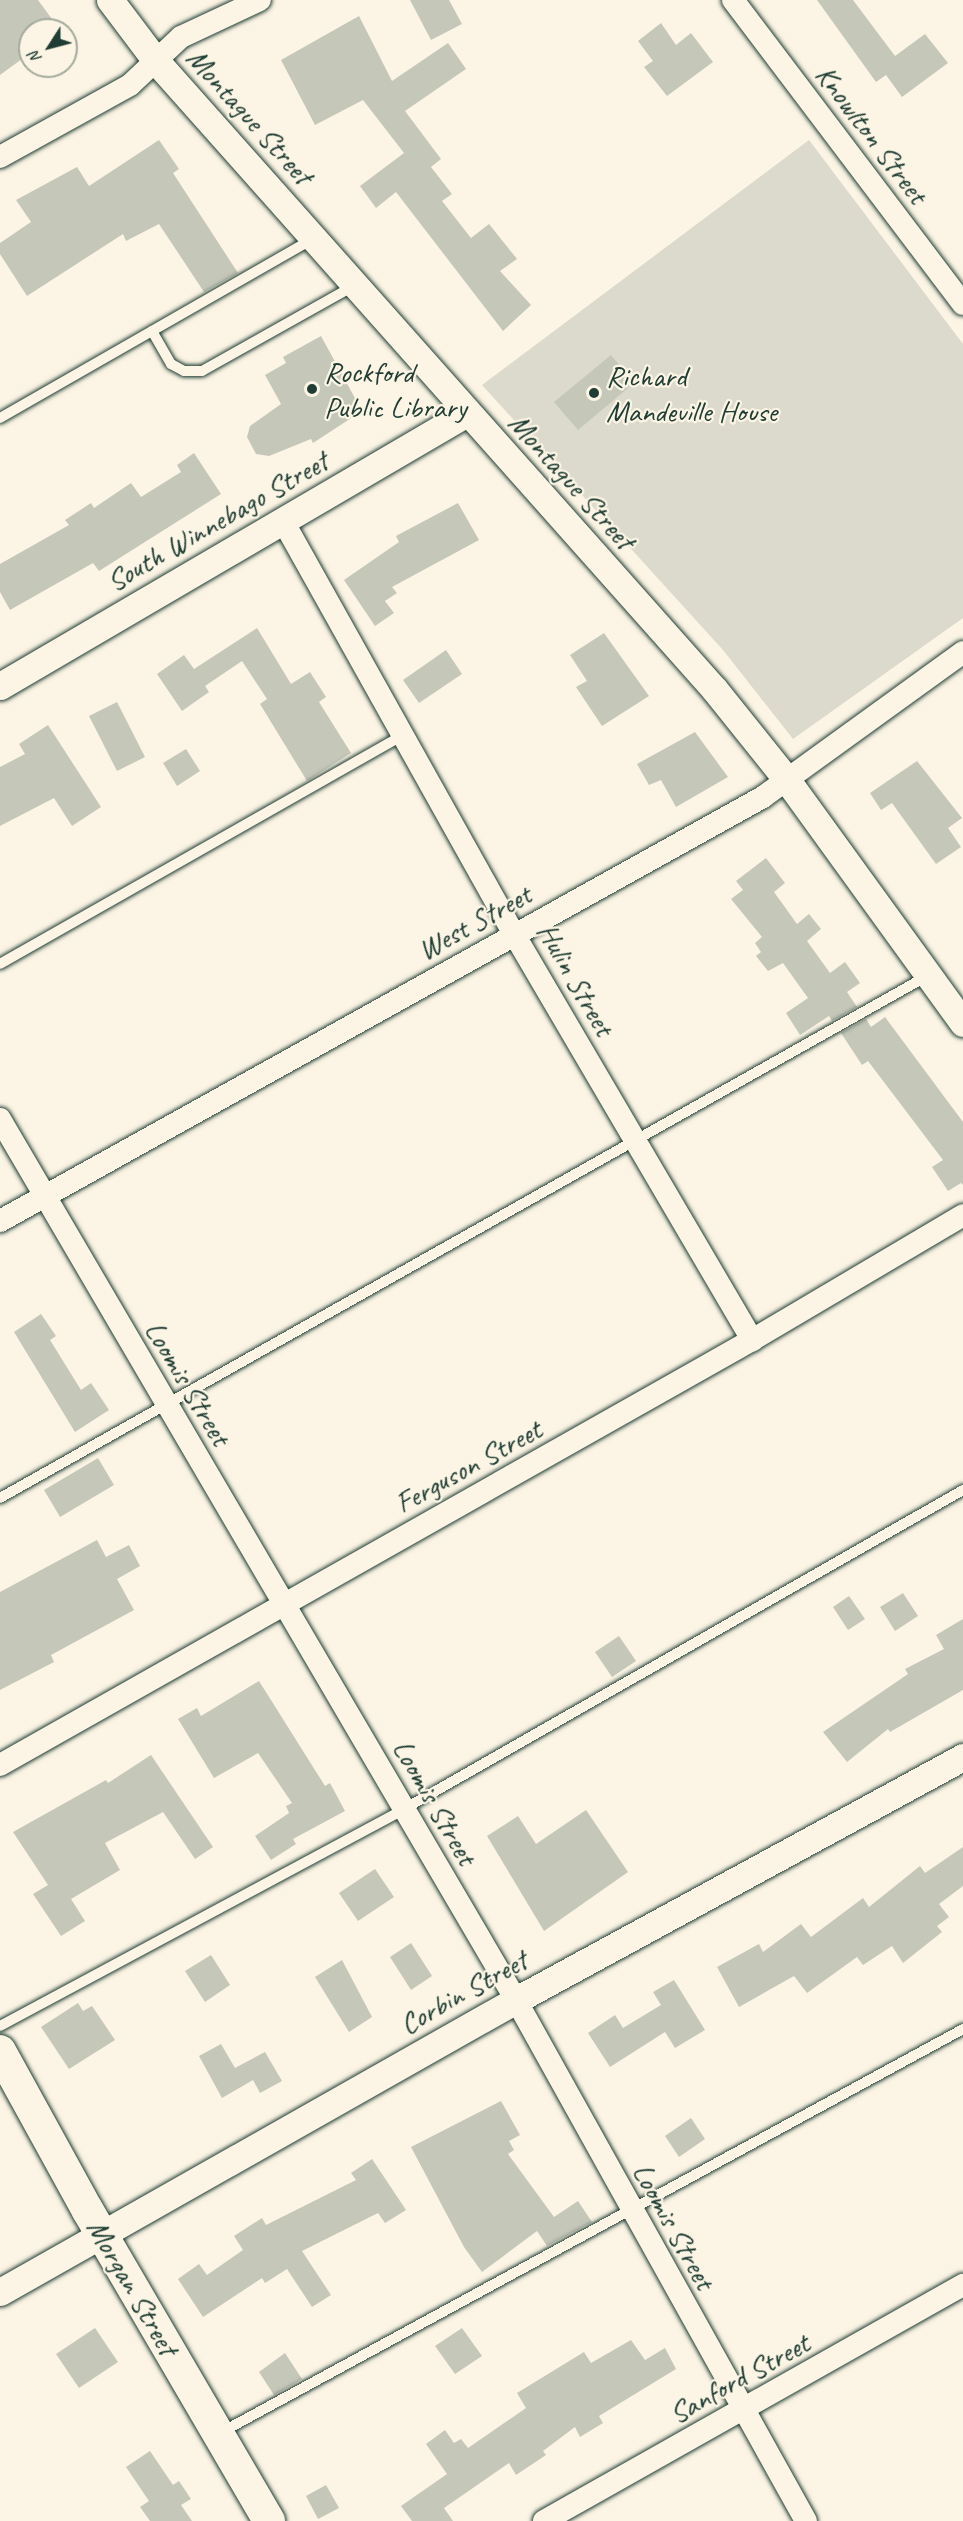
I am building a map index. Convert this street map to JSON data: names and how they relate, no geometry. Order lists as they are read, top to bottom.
{
  "streets": {
    "main road": ["Morgan Street"],
    "street": [
      "Montague Street",
      "Knowlton Street",
      "South Winnebago Street",
      "West Street",
      "Hulin Street",
      "Loomis Street",
      "Ferguson Street",
      "Corbin Street",
      "Sanford Street"
    ]
  },
  "crossings": [
    ["Montague Street", "South Winnebago Street"],
    ["Montague Street", "West Street"],
    ["South Winnebago Street", "Hulin Street"],
    ["West Street", "Hulin Street"],
    ["West Street", "Loomis Street"],
    ["Hulin Street", "Ferguson Street"],
    ["Loomis Street", "Ferguson Street"],
    ["Loomis Street", "Corbin Street"],
    ["Loomis Street", "Sanford Street"],
    ["Corbin Street", "Morgan Street"]
  ],
  "places": ["Rockford Public Library", "Richard Mandeville House"],
  "north": "bottom left"
}
